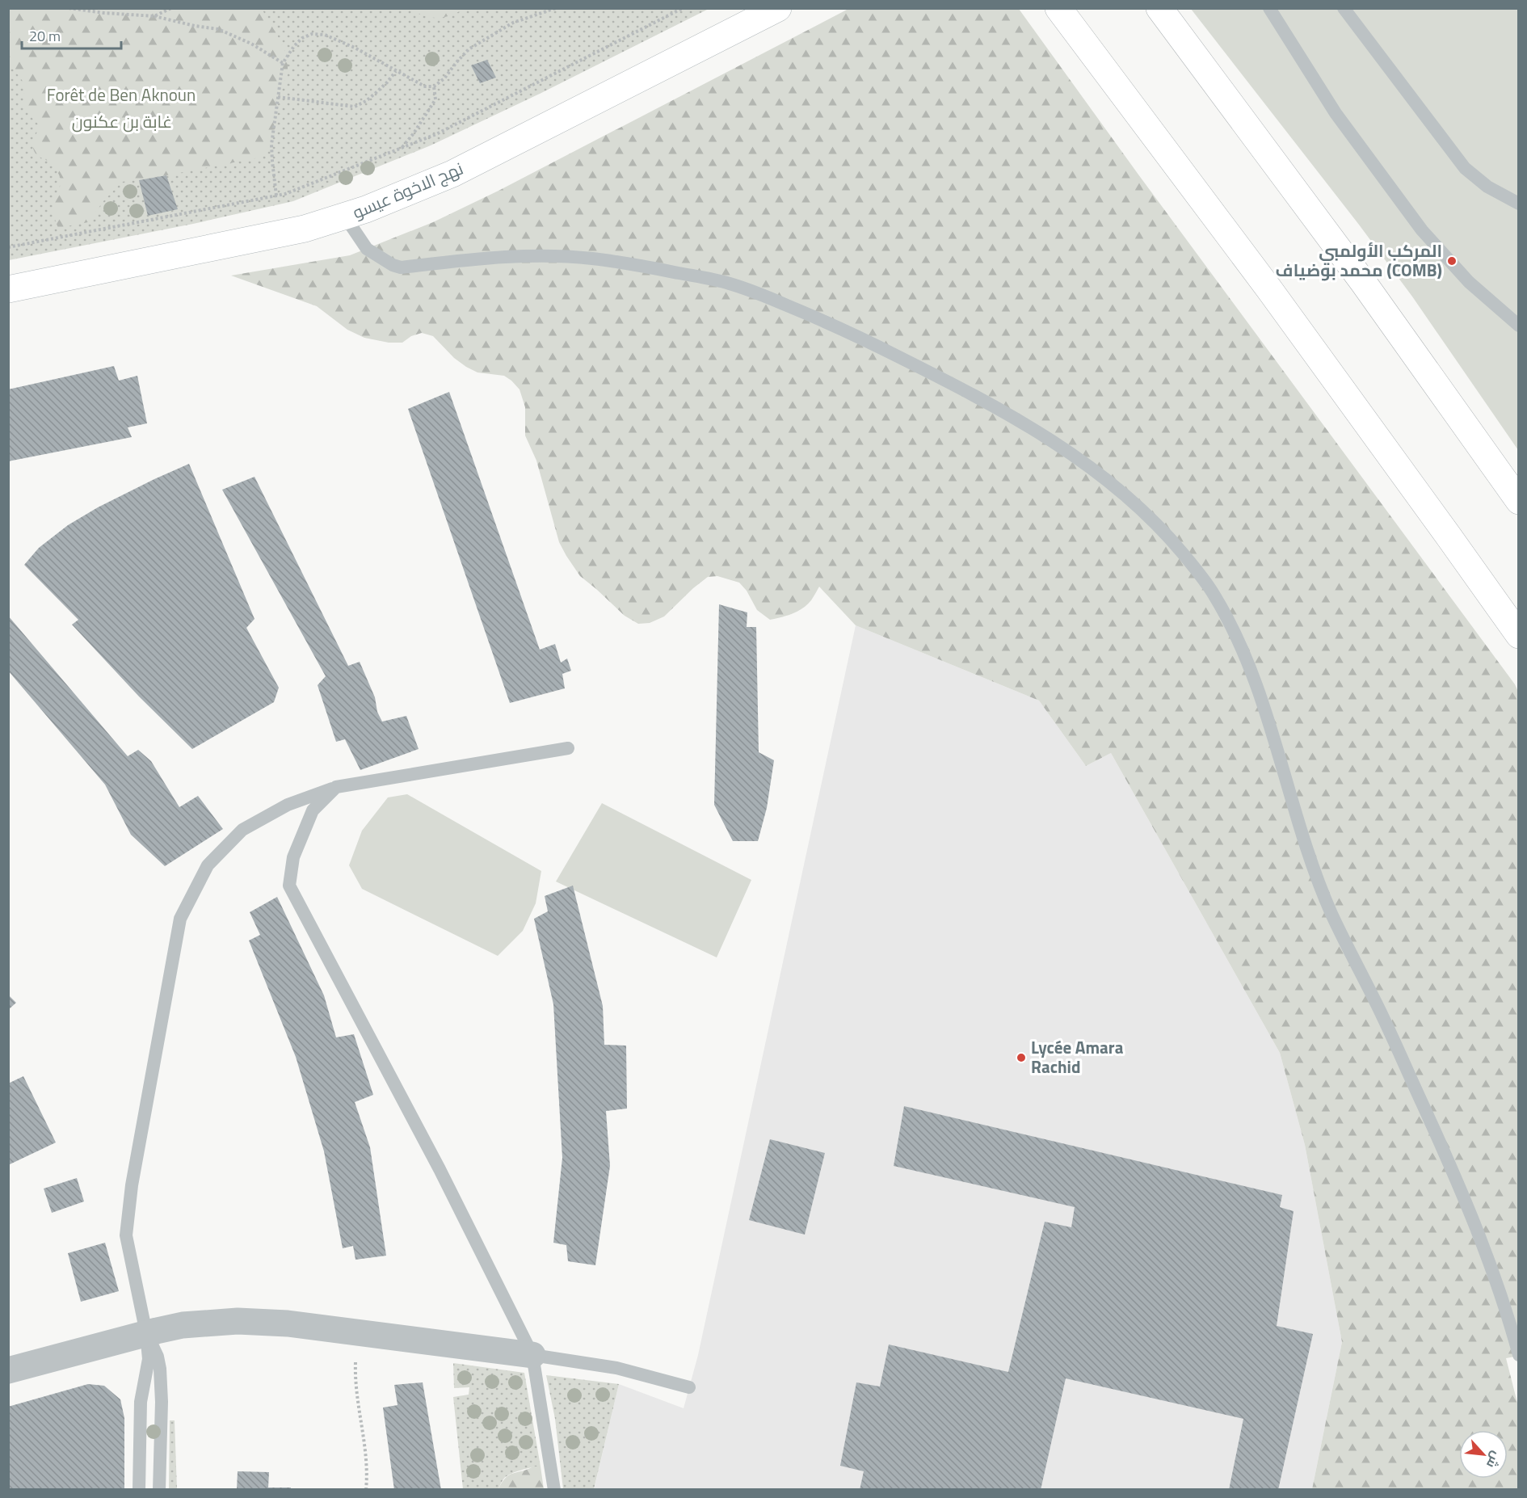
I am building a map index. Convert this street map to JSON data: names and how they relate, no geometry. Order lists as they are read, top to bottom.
{
  "streets": {
    "main road": ["نهج الاخوة عيسو"]
  },
  "parks": ["Forêt de Ben Aknoun", "غابة بن عكنون"],
  "places": ["المركب الأولمبي محمد بوضياف (COMB)", "Lycée Amara Rachid"],
  "scale_bar": "20 m",
  "north": "bottom right"
}
